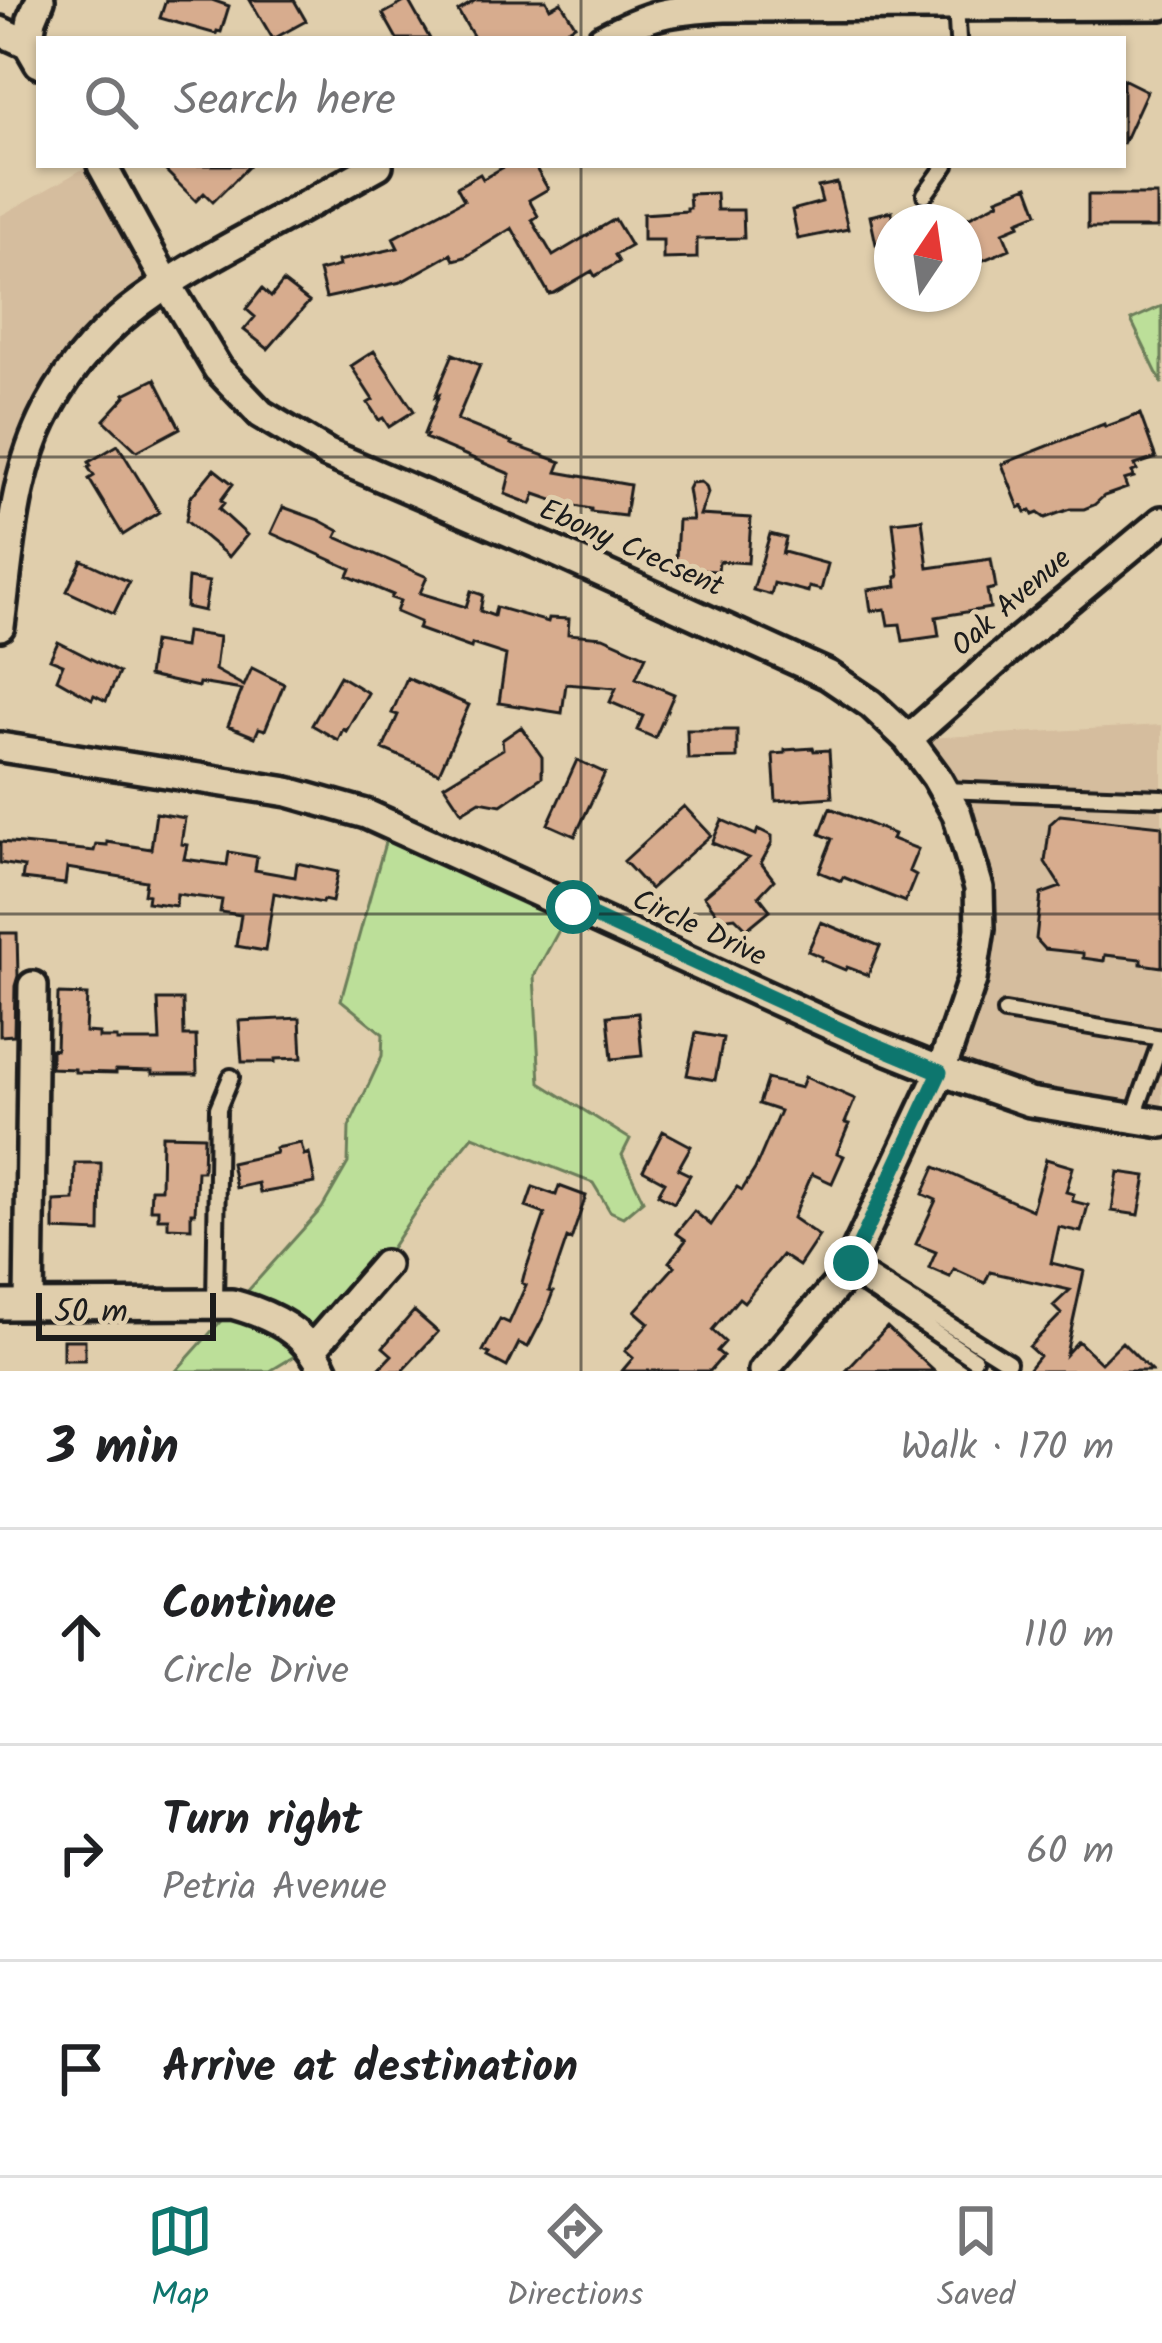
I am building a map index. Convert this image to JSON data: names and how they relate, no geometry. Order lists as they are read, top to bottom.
{
  "streets": {
    "street": ["Ebony Crecsent", "Oak Avenue", "Circle Drive"]
  },
  "crossings": [
    ["Ebony Crecsent", "Oak Avenue"],
    ["Ebony Crecsent", "Circle Drive"]
  ],
  "scale_bar": "50 m",
  "north": "top",
  "page": {
    "search": "Search here",
    "scale": "50 m",
    "heading": ["3 min", "Walk · 170 m"],
    "list": [
      ["Continue", "Circle Drive", "110 m"],
      ["Turn right", "Petria Avenue", "60 m"],
      "Arrive at destination"
    ],
    "nav": ["Map", "Directions", "Saved"]
  }
}
